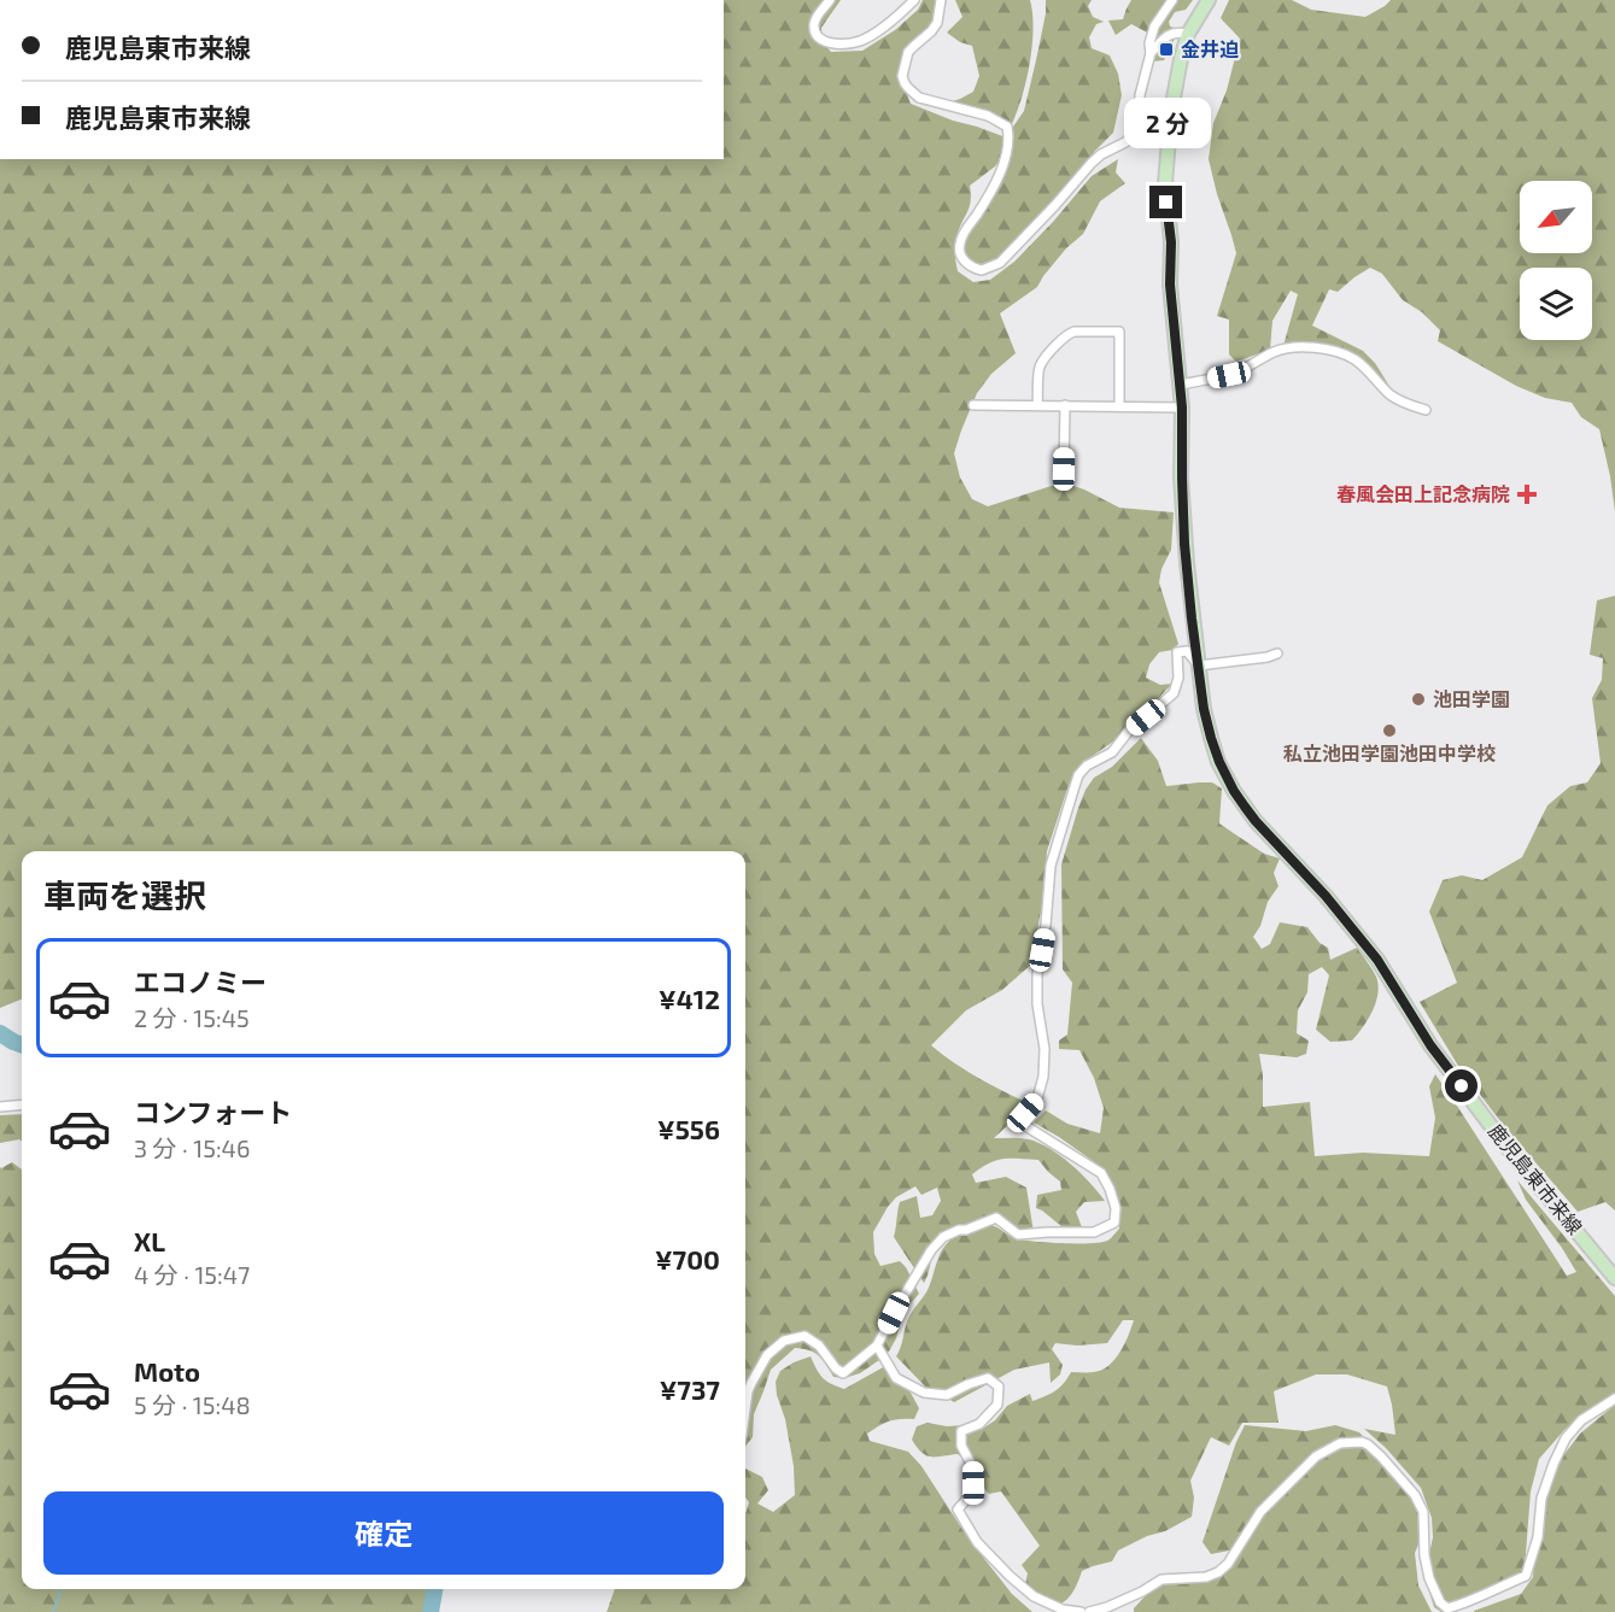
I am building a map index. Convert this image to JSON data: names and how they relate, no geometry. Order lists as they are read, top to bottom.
{
  "streets": {
    "main road": ["鹿児島東市来線"]
  },
  "places": {
    "transit": ["金井迫"],
    "health": ["春風会田上記念病院"],
    "other": ["池田学園", "私立池田学園池田中学校"]
  },
  "north": "bottom left",
  "page": {
    "banner": ["鹿児島東市来線", "鹿児島東市来線"],
    "bubble": "2 分",
    "heading": "車両を選択",
    "list": [
      {
        "name": "エコノミー",
        "note": "2 分 · 15:45",
        "value": "¥412"
      },
      {
        "name": "コンフォート",
        "note": "3 分 · 15:46",
        "value": "¥556"
      },
      {
        "name": "XL",
        "note": "4 分 · 15:47",
        "value": "¥700"
      },
      {
        "name": "Moto",
        "note": "5 分 · 15:48",
        "value": "¥737"
      }
    ],
    "buttons": "確定"
  }
}
